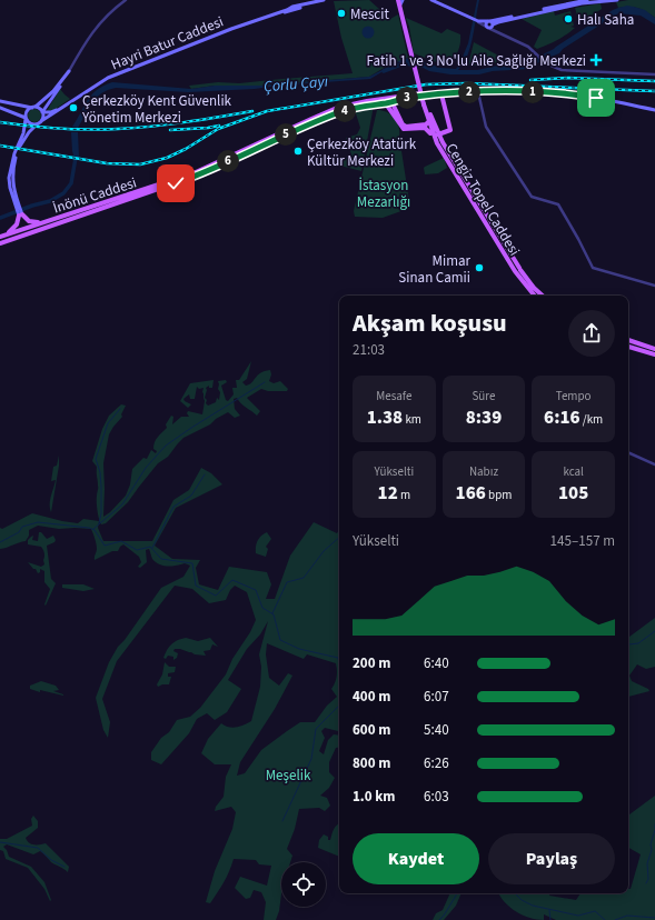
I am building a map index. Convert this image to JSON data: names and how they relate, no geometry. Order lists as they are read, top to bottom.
{
  "streets": {
    "main road": ["Hayri Batur Caddesi", "İnönü Caddesi", "Cengiz Topel Caddesi"]
  },
  "water": ["Çorlu Çayı"],
  "parks": ["İstasyon Mezarlığı", "Meşelik"],
  "places": {
    "other": [
      "Mescit",
      "Halı Saha",
      "Çerkezköy Kent Güvenlik Yönetim Merkezi",
      "Çerkezköy Atatürk Kültür Merkezi",
      "Mimar Sinan Camii"
    ],
    "health": ["Fatih 1 ve 3 No'lu Aile Sağlığı Merkezi"]
  },
  "page": {
    "pins": [
      "1",
      "2",
      "3",
      "4",
      "5",
      "6"
    ],
    "heading": ["Akşam koşusu", "21:03"],
    "stats": [
      ["Mesafe", "1.38 km"],
      ["Süre", "8:39"],
      ["Tempo", "6:16 /km"],
      ["Yükselti", "12 m"],
      ["Nabız", "166 bpm"],
      ["kcal", "105"]
    ],
    "chart": ["Yükselti", "145–157 m"],
    "list": [
      {
        "name": "200 m",
        "note": "6:40"
      },
      {
        "name": "400 m",
        "note": "6:07"
      },
      {
        "name": "600 m",
        "note": "5:40"
      },
      {
        "name": "800 m",
        "note": "6:26"
      },
      {
        "name": "1.0 km",
        "note": "6:03"
      }
    ],
    "buttons": ["Kaydet", "Paylaş"]
  }
}
